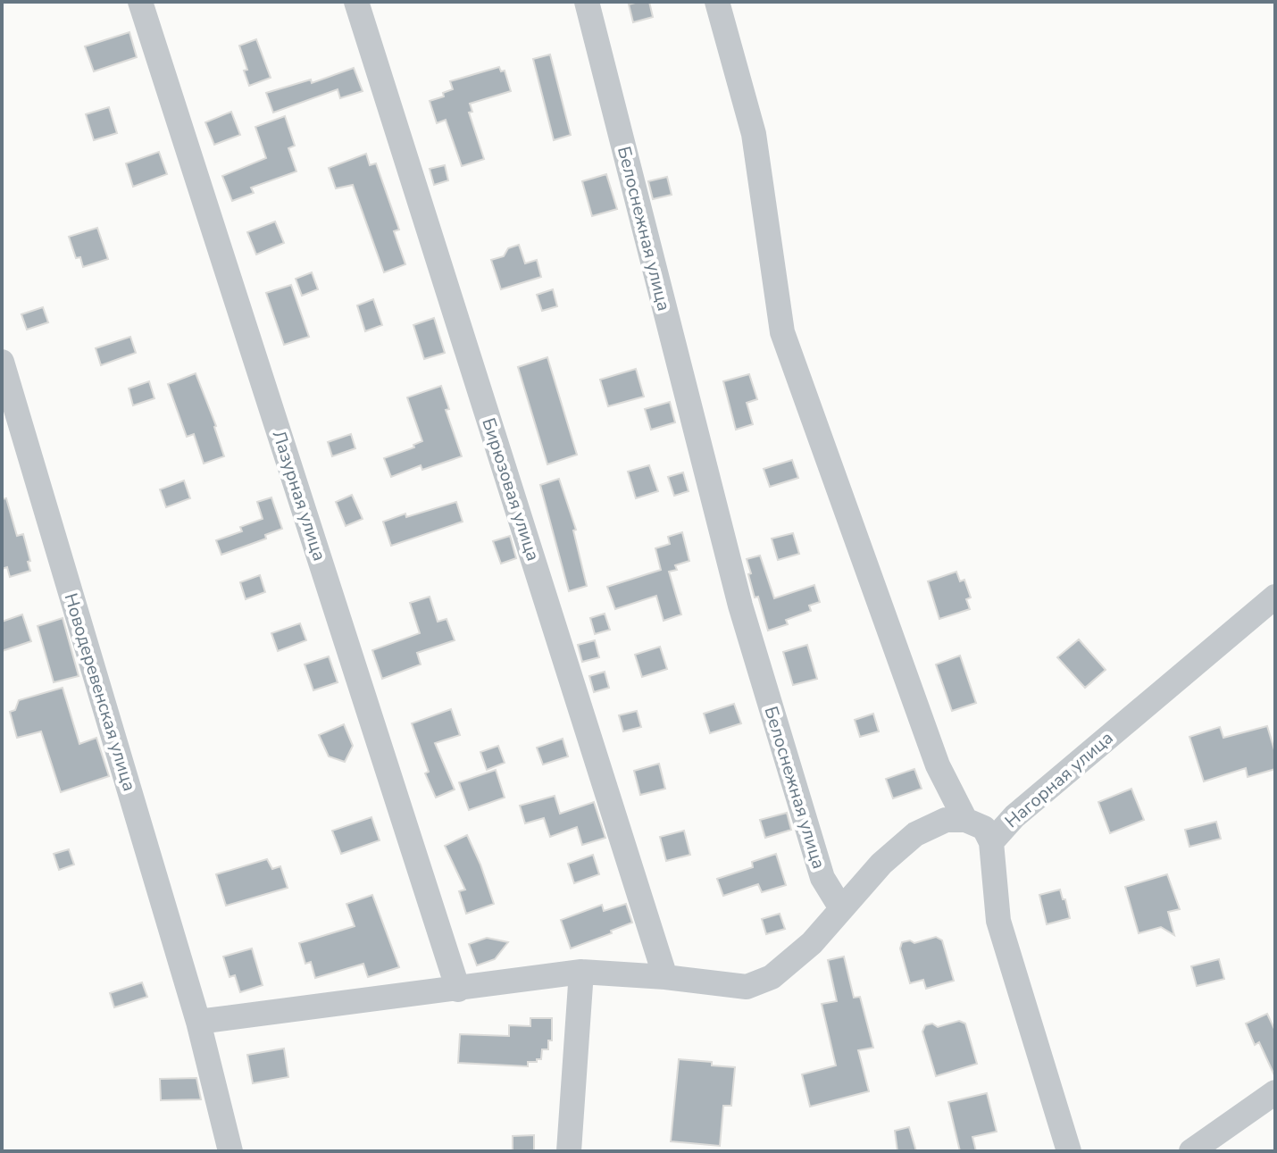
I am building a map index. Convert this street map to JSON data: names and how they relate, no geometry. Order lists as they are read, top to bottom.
{
  "streets": {
    "street": [
      "Белоснежная улица",
      "Бирюзовая улица",
      "Лазурная улица",
      "Новодеревенская улица",
      "Нагорная улица"
    ]
  }
}
